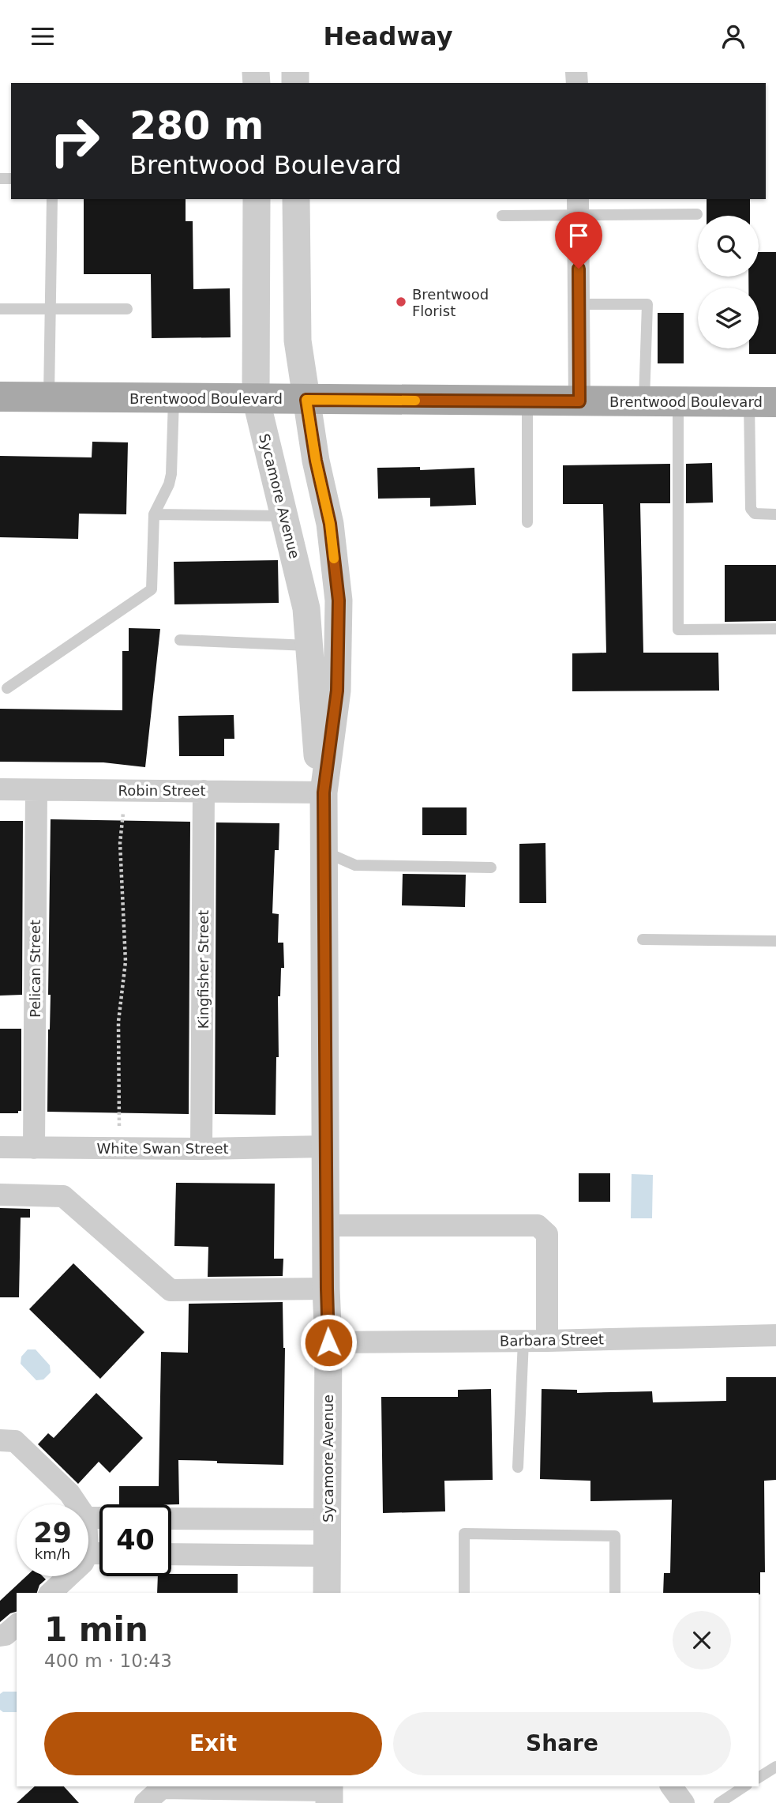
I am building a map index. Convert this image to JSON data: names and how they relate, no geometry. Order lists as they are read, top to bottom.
{
  "streets": {
    "main road": ["Brentwood Boulevard"],
    "street": [
      "Sycamore Avenue",
      "Robin Street",
      "Pelican Street",
      "Kingfisher Street",
      "White Swan Street",
      "Barbara Street"
    ]
  },
  "crossings": [
    ["Brentwood Boulevard", "Sycamore Avenue"],
    ["Sycamore Avenue", "Robin Street"],
    ["Sycamore Avenue", "White Swan Street"],
    ["Sycamore Avenue", "Barbara Street"],
    ["Robin Street", "Pelican Street"],
    ["Robin Street", "Kingfisher Street"],
    ["Pelican Street", "White Swan Street"],
    ["Kingfisher Street", "White Swan Street"]
  ],
  "places": ["Brentwood Florist"],
  "page": {
    "header": "Headway",
    "turn": ["280 m", "Brentwood Boulevard"],
    "speed": "29 km/h",
    "limit": "40",
    "heading": ["1 min", "400 m · 10:43"],
    "buttons": ["Exit", "Share"]
  }
}
